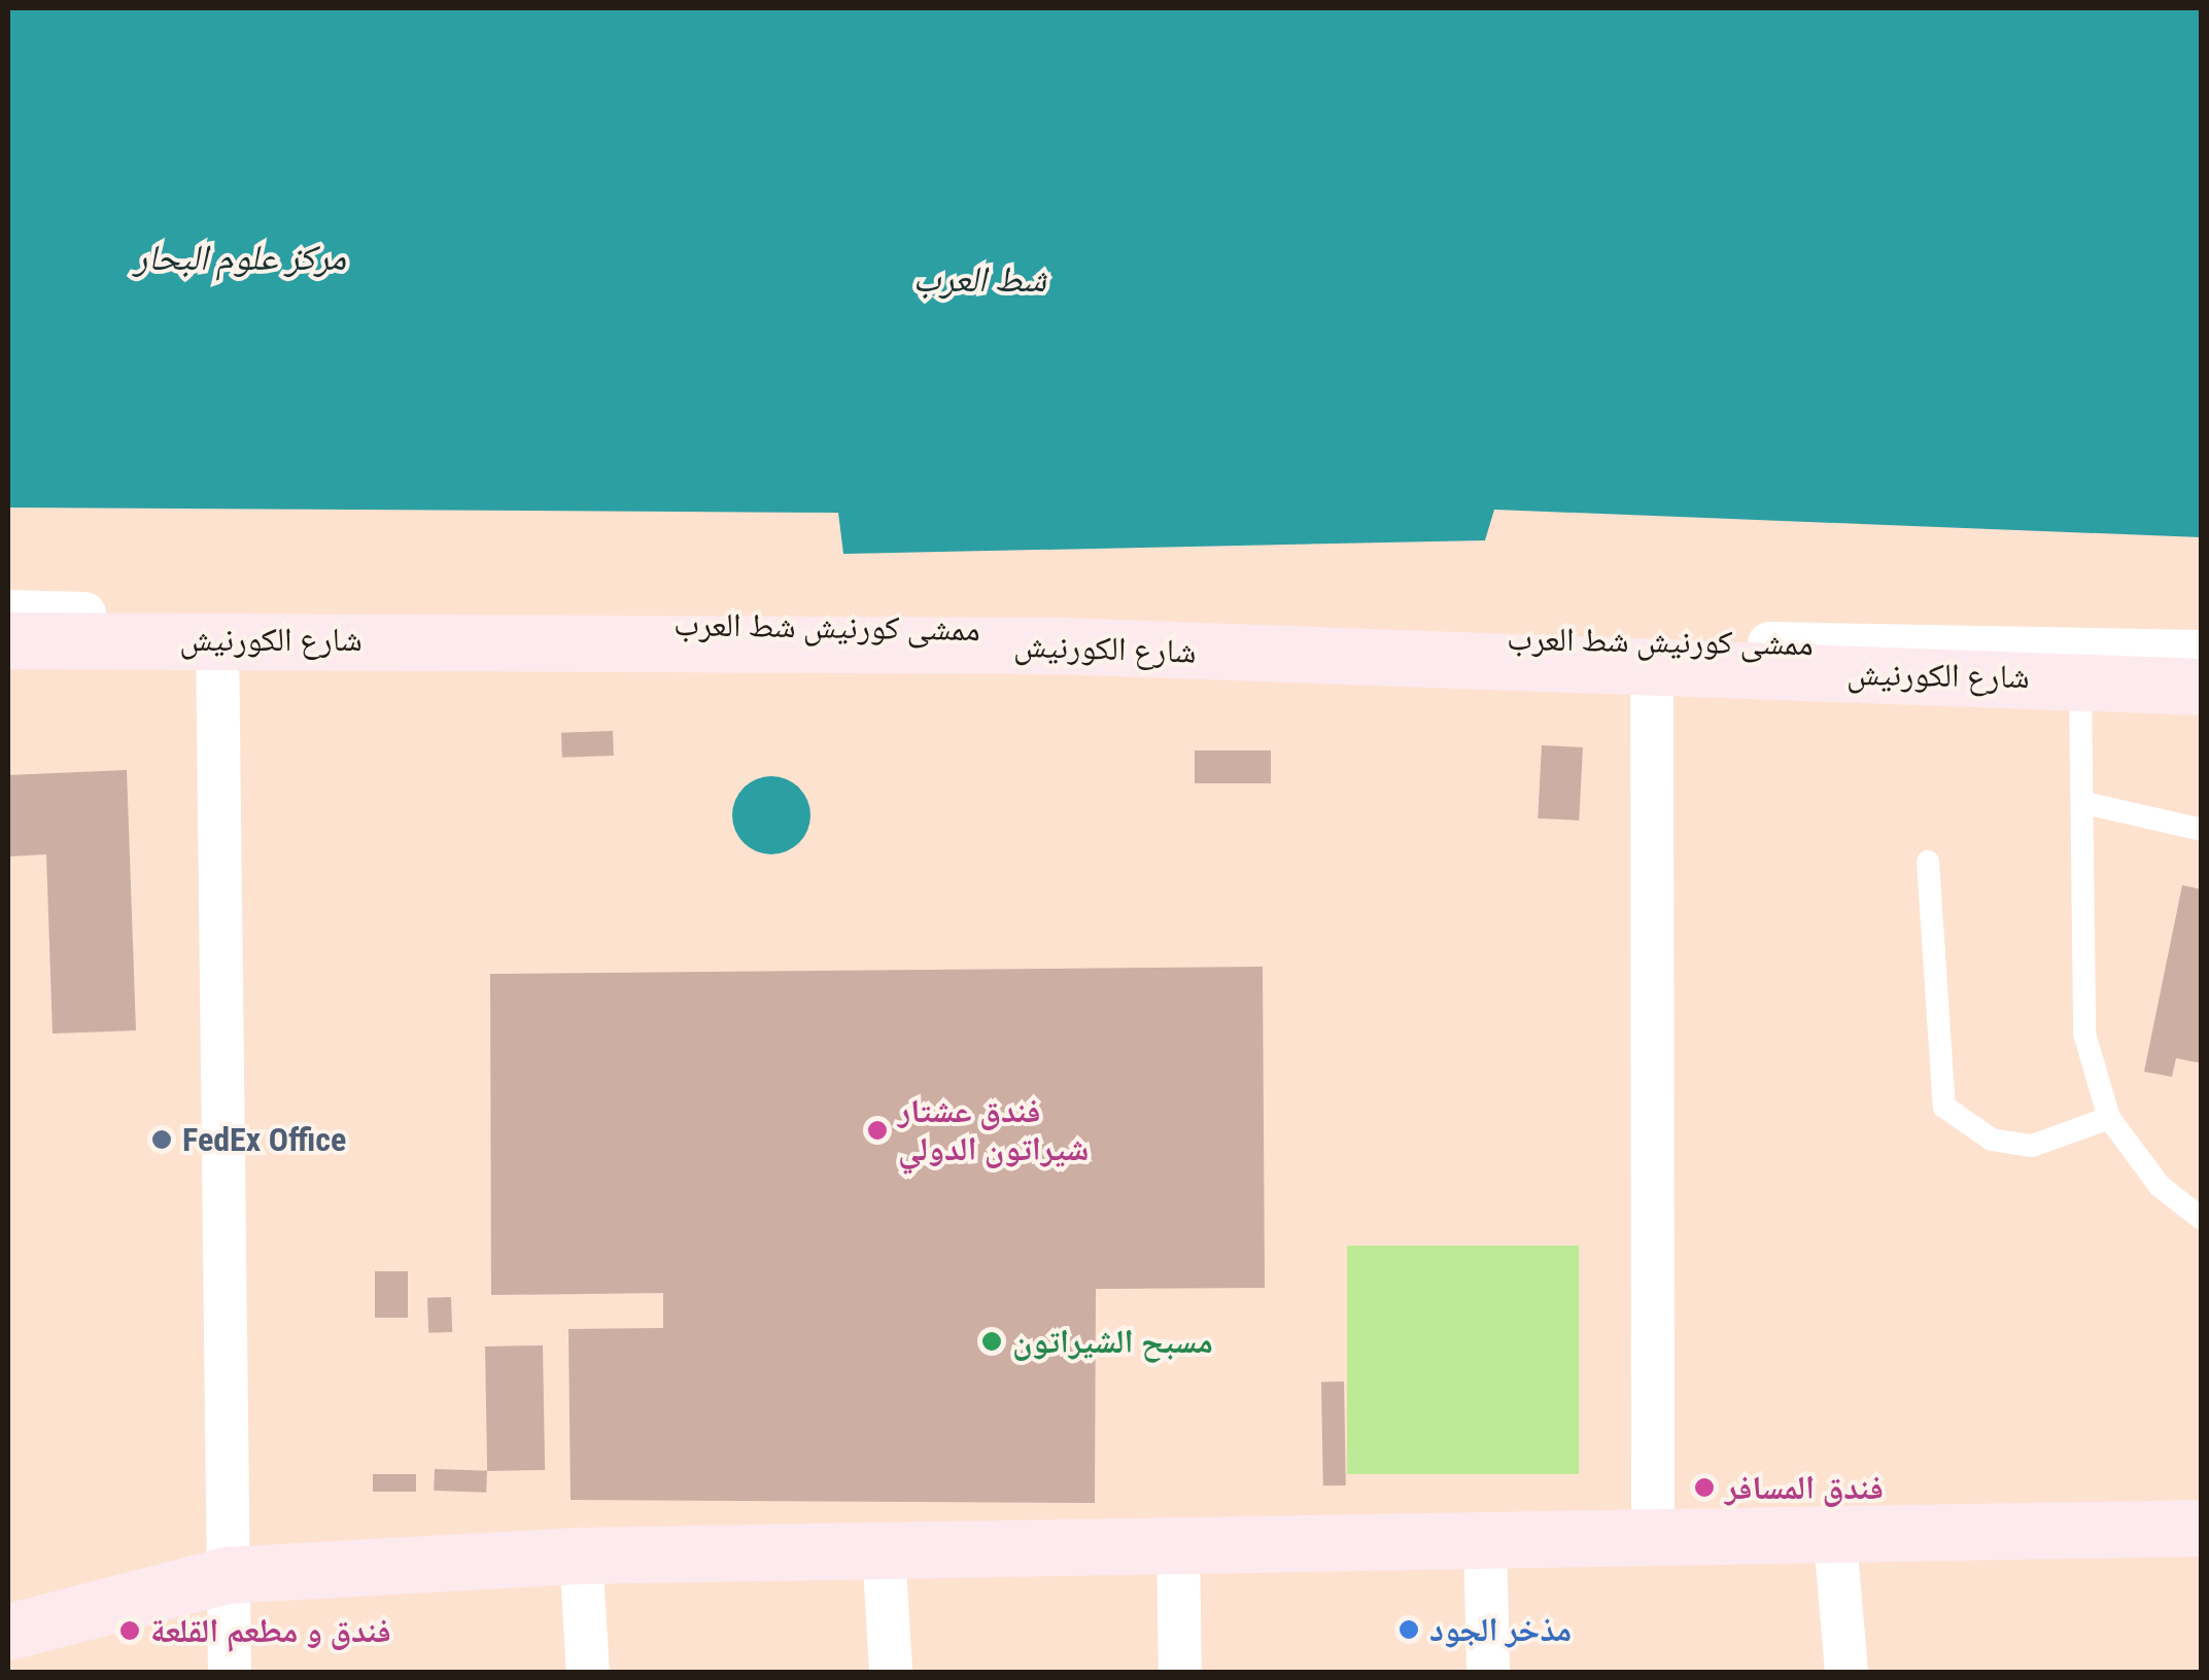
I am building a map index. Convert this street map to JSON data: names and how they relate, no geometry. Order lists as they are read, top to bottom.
{
  "streets": {
    "street": ["ممشى كورنيش شط العرب", "شارع الكورنيش"]
  },
  "water": ["مركز علوم البحار", "شط العرب"],
  "places": [
    "فندق عشتار شيراتون الدولي",
    "FedEx Office",
    "مسبح الشيراتون",
    "فندق المسافر",
    "مذخر الجود",
    "فندق و مطعم القلعة"
  ]
}
